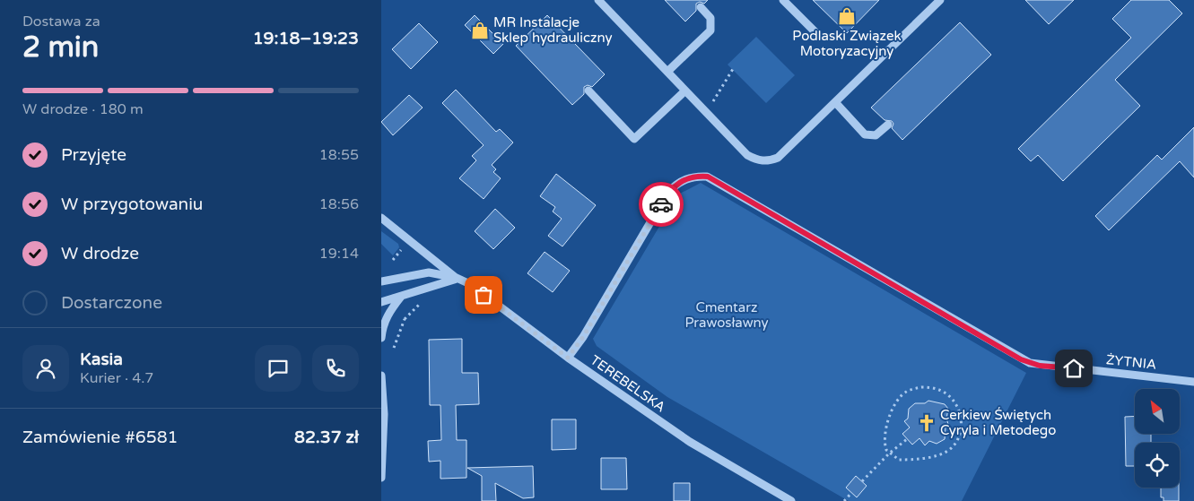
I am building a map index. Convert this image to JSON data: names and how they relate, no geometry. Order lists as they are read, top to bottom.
{
  "streets": {
    "street": ["ŻYTNIA", "TEREBELSKA"]
  },
  "crossings": [
    ["ŻYTNIA", "TEREBELSKA"]
  ],
  "parks": ["Cmentarz Prawosławny"],
  "places": {
    "shop": ["Podlaski Związek Motoryzacyjny", "MR Instalacje Sklep hydrauliczny"],
    "church": ["Cerkiew Świętych Cyryla i Metodego"]
  },
  "north": "top left",
  "page": {
    "heading": ["2 min", "Dostawa za", "19:18–19:23"],
    "panel": [
      "Kasia",
      "Kurier · 4.7",
      "Zamówienie #6581",
      "82.37 zł"
    ],
    "bar": "W drodze · 180 m",
    "list": [
      ["Przyjęte", "18:55"],
      ["W przygotowaniu", "18:56"],
      ["W drodze", "19:14"],
      "Dostarczone"
    ]
  }
}
